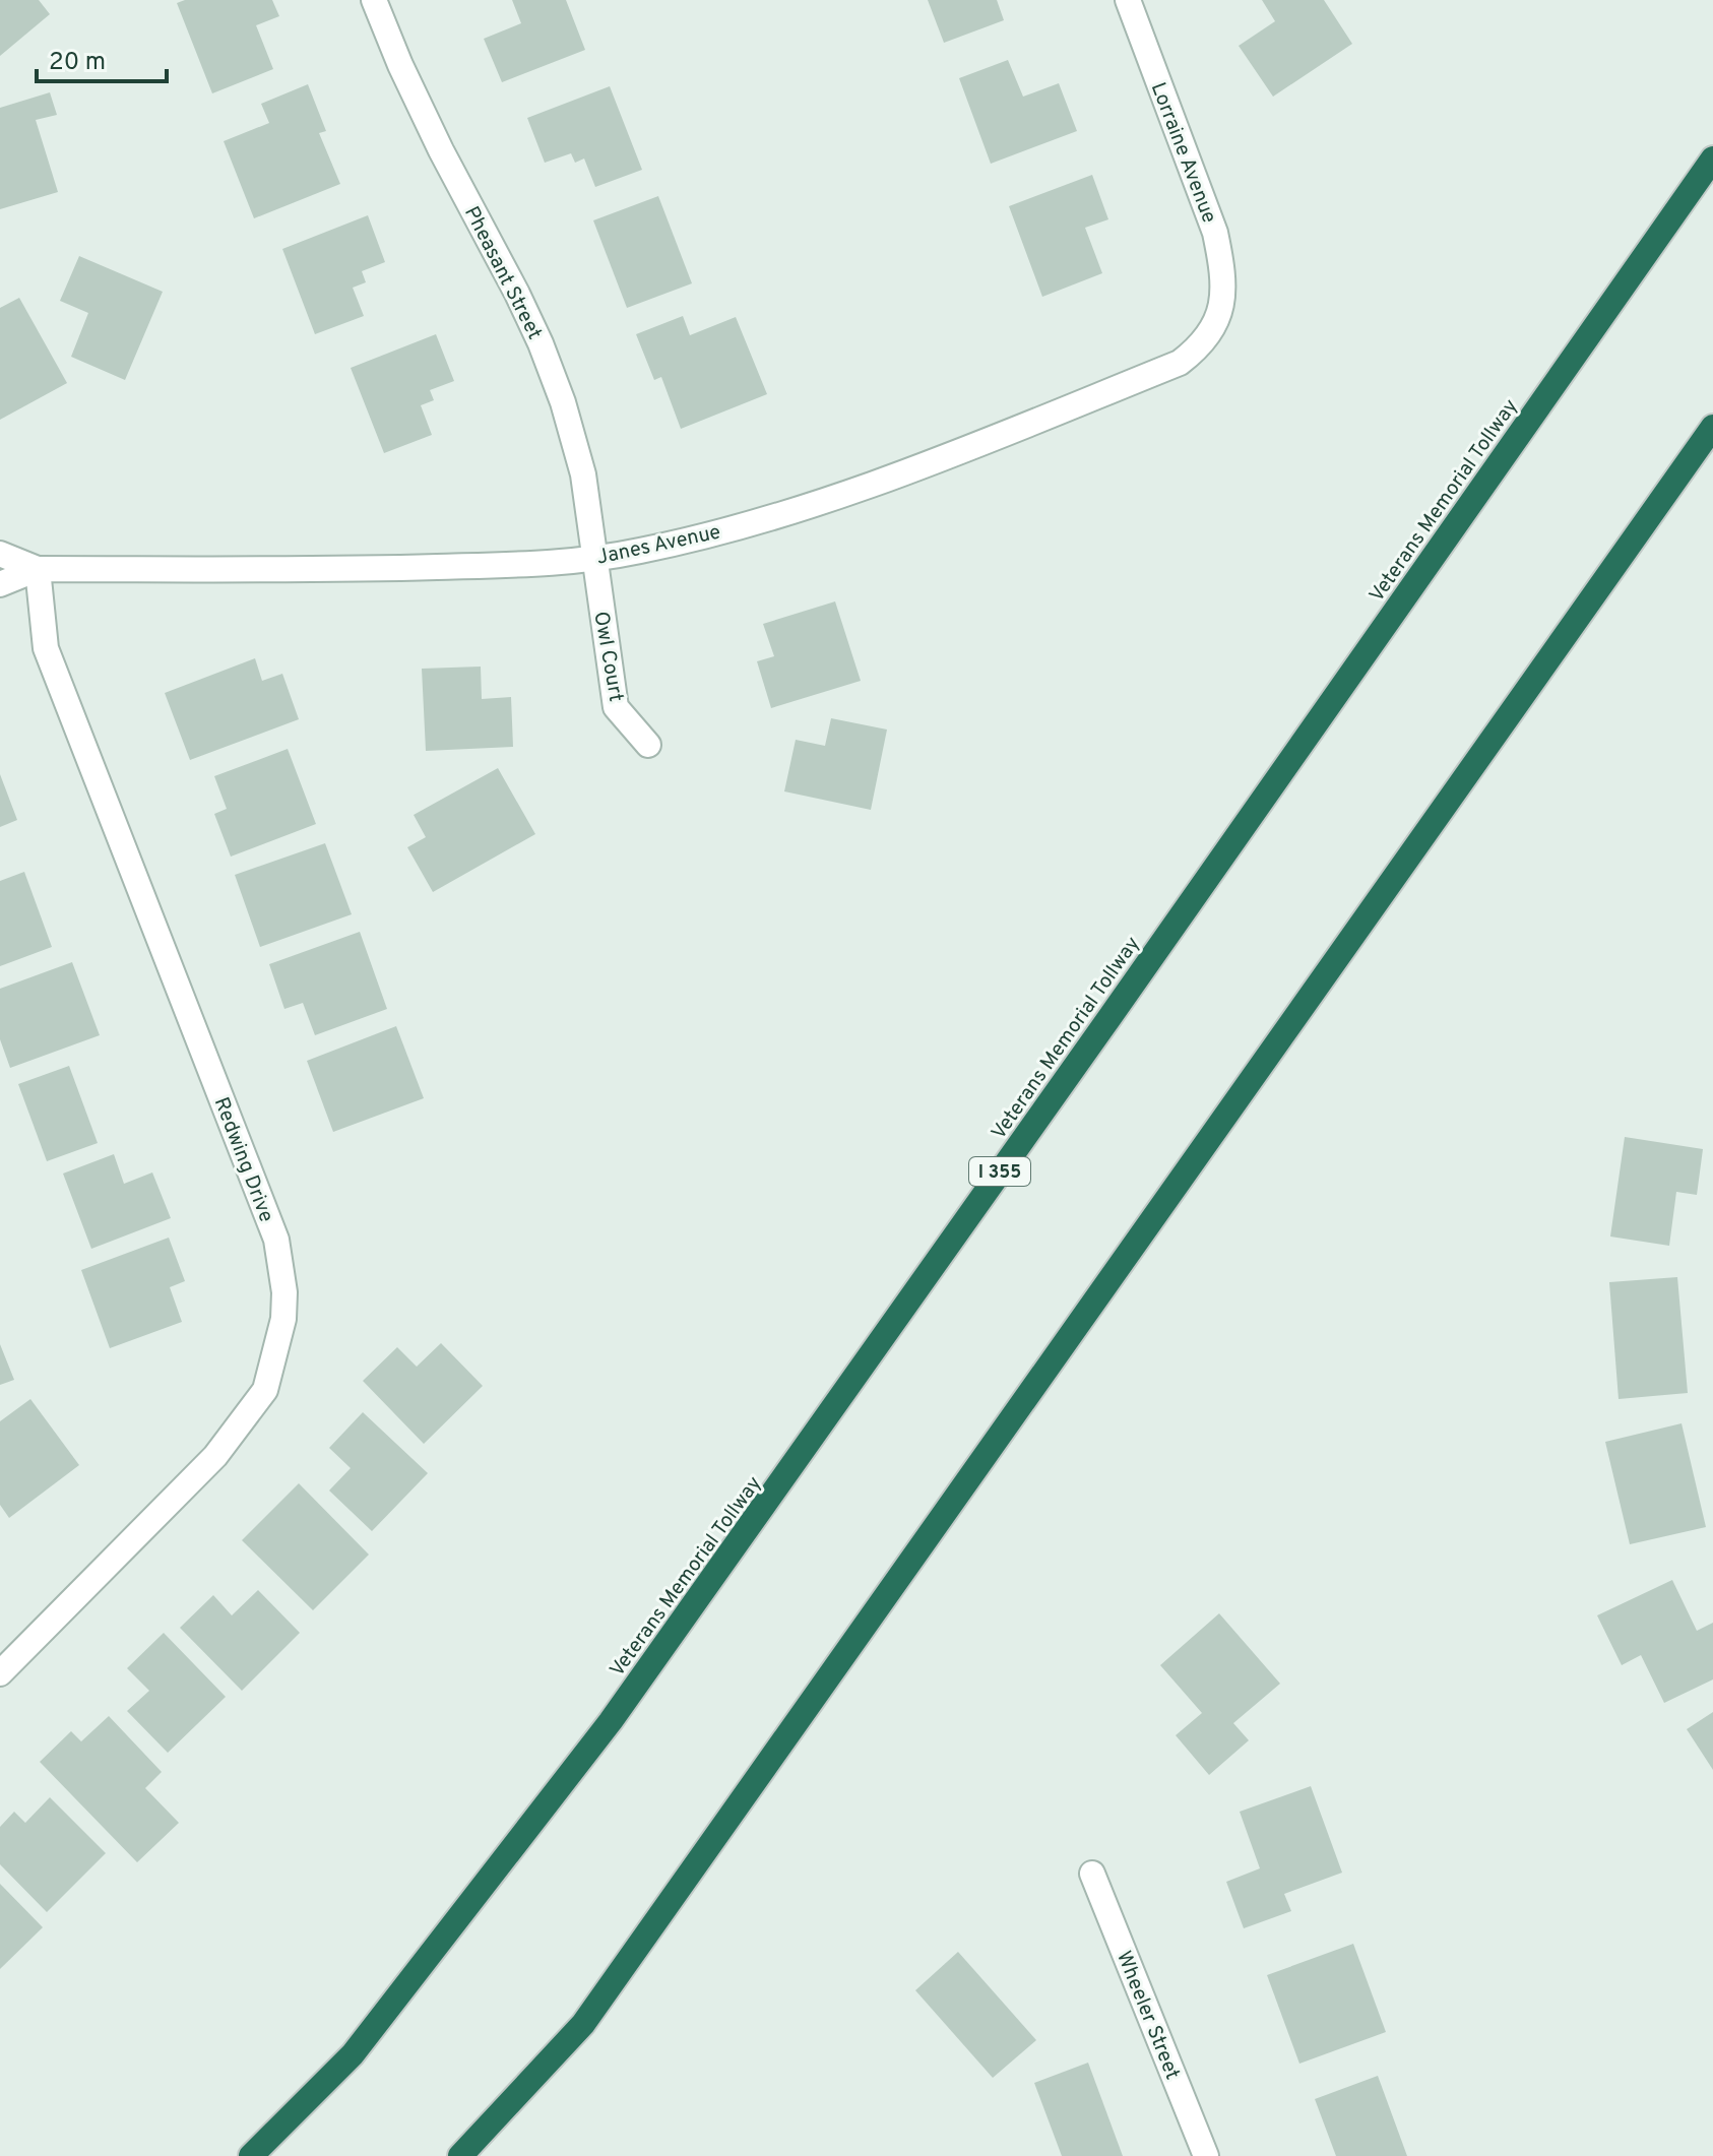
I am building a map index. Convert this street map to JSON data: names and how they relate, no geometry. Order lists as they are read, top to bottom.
{
  "streets": {
    "highway": ["Veterans Memorial Tollway", "I 355"],
    "street": [
      "Lorraine Avenue",
      "Pheasant Street",
      "Janes Avenue",
      "Owl Court",
      "Redwing Drive",
      "Wheeler Street"
    ]
  },
  "crossings": [
    ["Lorraine Avenue", "Janes Avenue"],
    ["Pheasant Street", "Janes Avenue"],
    ["Pheasant Street", "Owl Court"],
    ["Janes Avenue", "Owl Court"],
    ["Janes Avenue", "Redwing Drive"]
  ],
  "scale_bar": "20 m"
}
